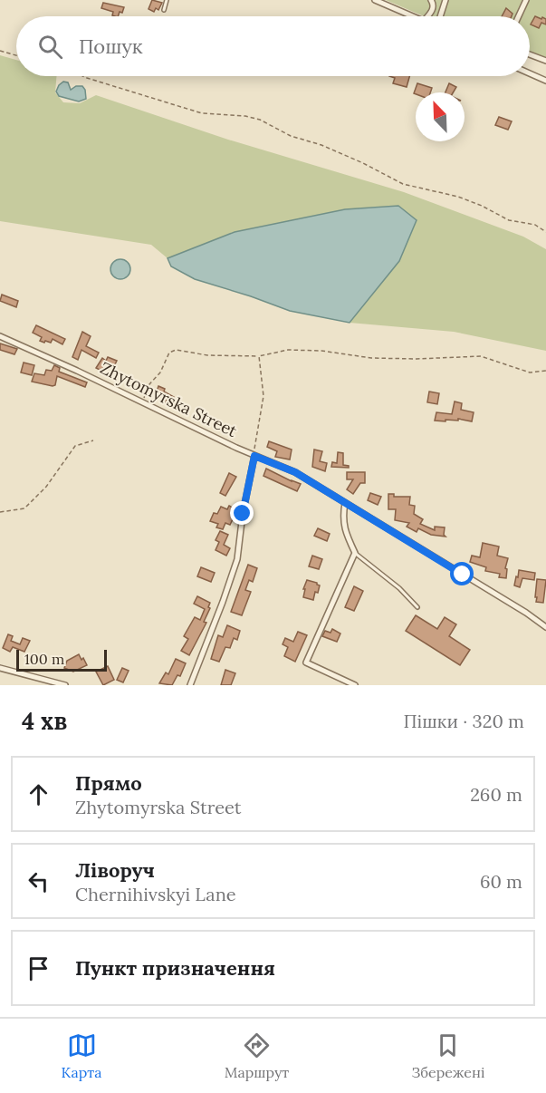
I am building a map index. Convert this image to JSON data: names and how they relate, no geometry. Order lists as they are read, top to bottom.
{
  "streets": {
    "street": ["Zhytomyrska Street"]
  },
  "scale_bar": "100 m",
  "north": "top left",
  "page": {
    "search": "Пошук",
    "scale": "100 m",
    "heading": ["4 хв", "Пішки · 320 m"],
    "list": [
      ["Прямо", "Zhytomyrska Street", "260 m"],
      ["Ліворуч", "Chernihivskyi Lane", "60 m"],
      "Пункт призначення"
    ],
    "nav": ["Карта", "Маршрут", "Збережені"]
  }
}
